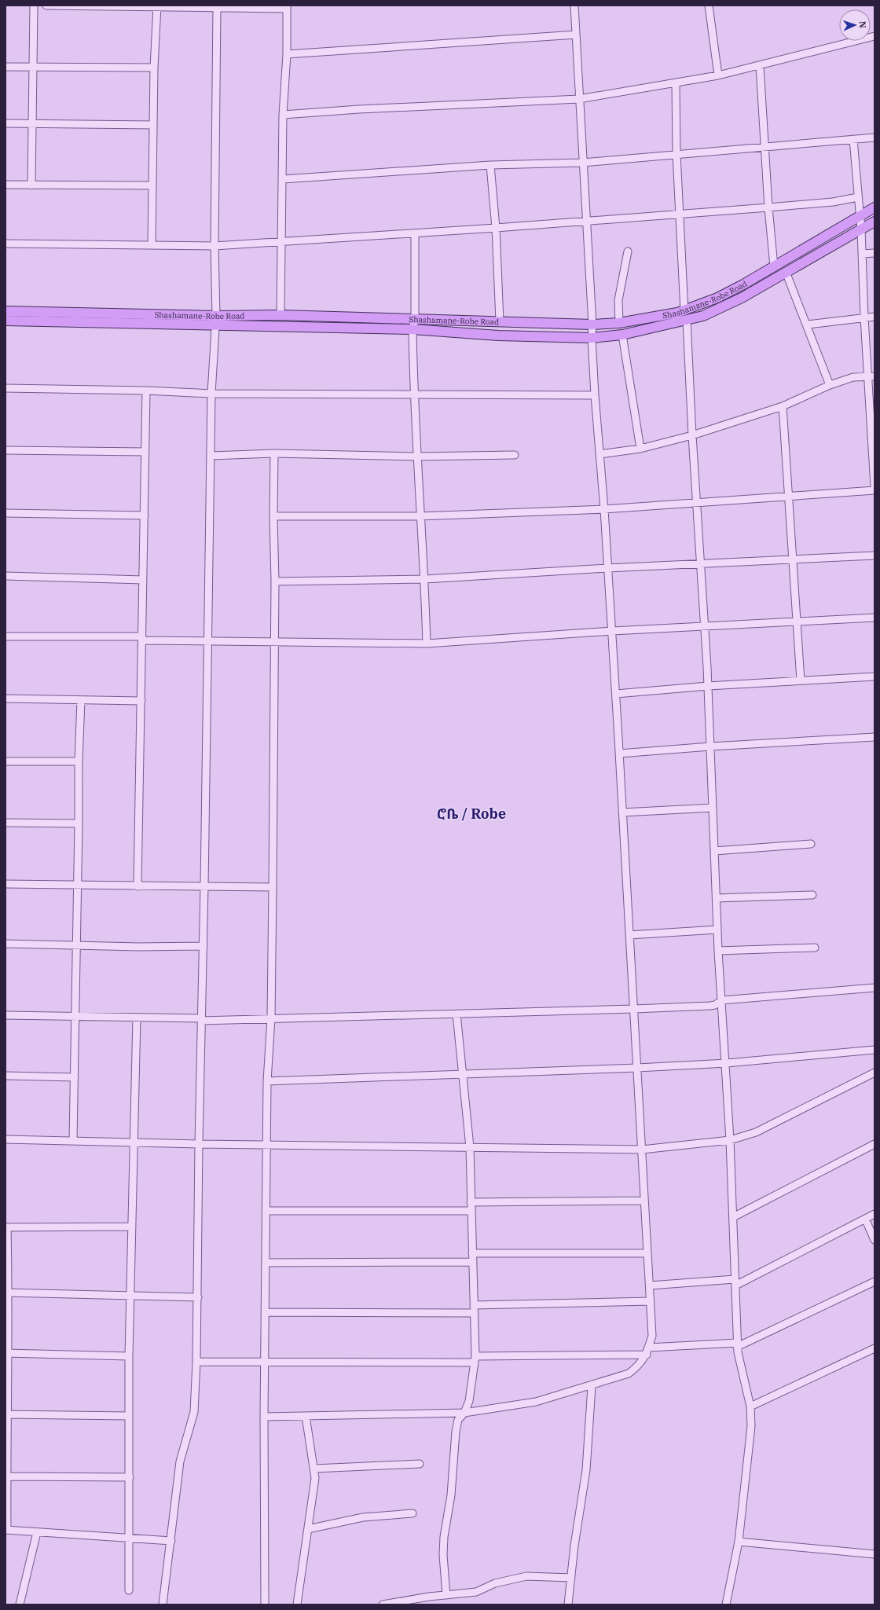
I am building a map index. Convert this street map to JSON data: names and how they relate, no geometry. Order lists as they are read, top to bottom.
{
  "streets": {
    "main road": ["Shashamane-Robe Road"]
  },
  "districts": ["ሮቤ / Robe"],
  "north": "right"
}
